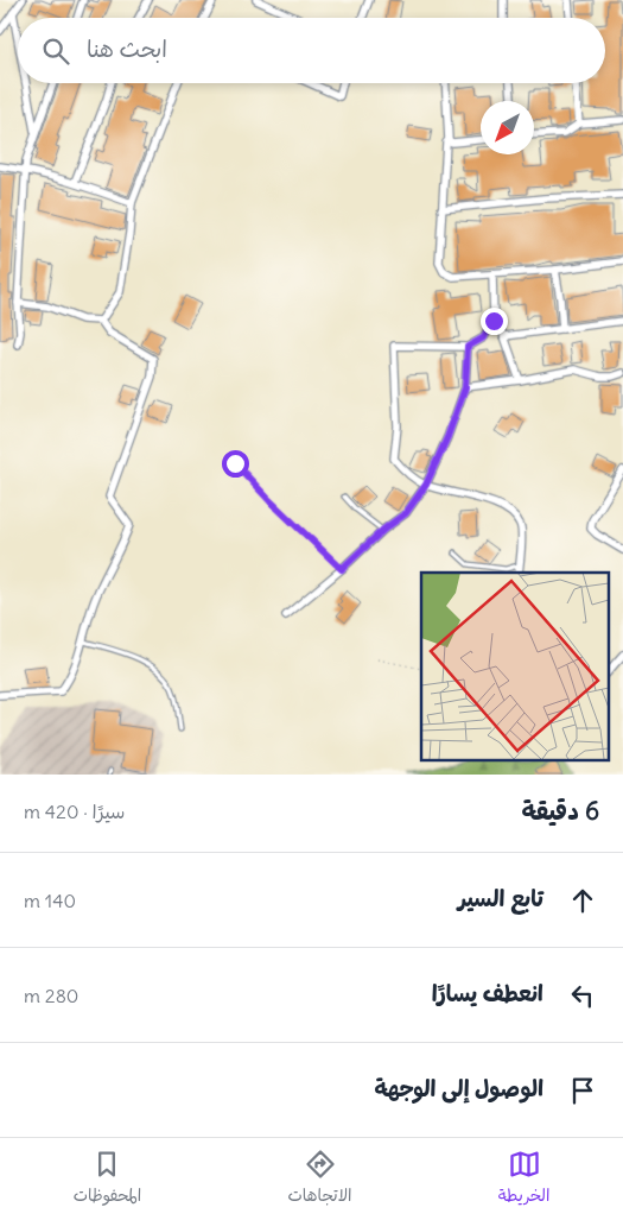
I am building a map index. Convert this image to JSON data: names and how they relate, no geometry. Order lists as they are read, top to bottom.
{
  "north": "bottom left",
  "page": {
    "search": "ابحث هنا",
    "heading": ["6 دقيقة", "سيرًا · 420 m"],
    "list": [
      ["تابع السير", "140 m"],
      ["انعطف يسارًا", "280 m"],
      "الوصول إلى الوجهة"
    ],
    "nav": ["الخريطة", "الاتجاهات", "المحفوظات"]
  }
}
